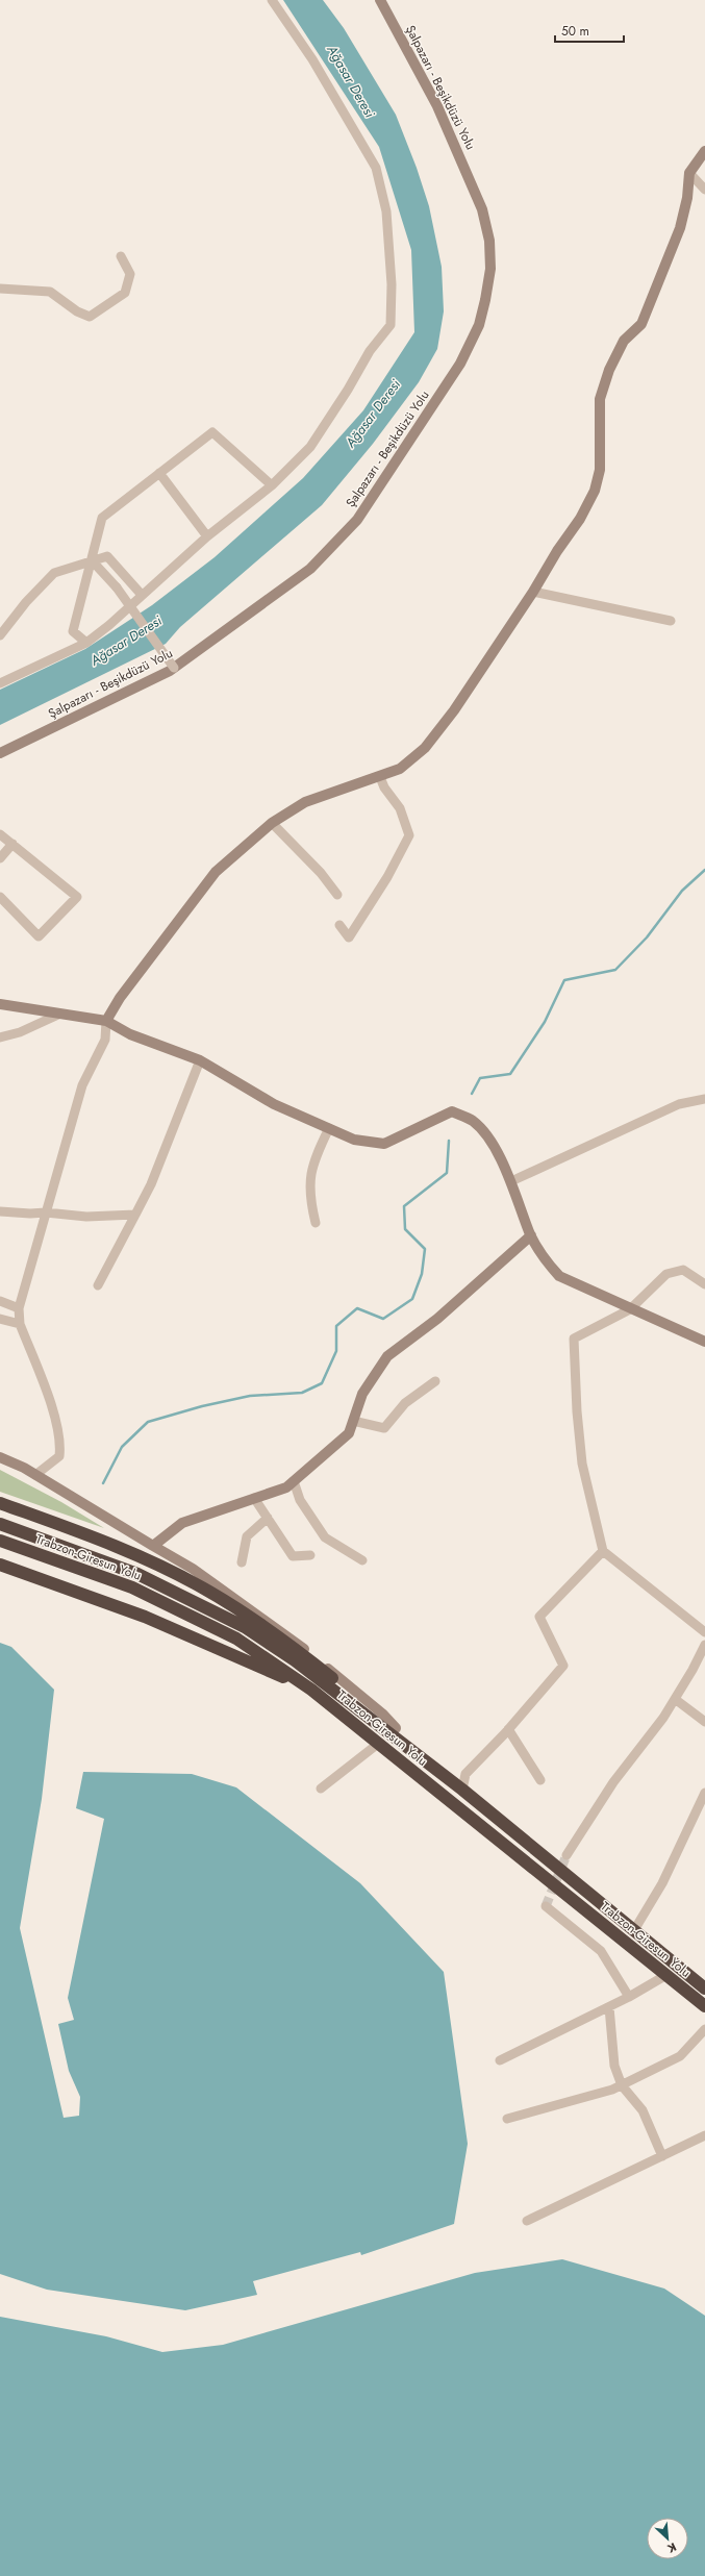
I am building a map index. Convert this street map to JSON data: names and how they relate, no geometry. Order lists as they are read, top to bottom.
{
  "streets": {
    "highway": ["Trabzon-Giresun Yolu"],
    "street": ["Şalpazarı - Beşikdüzü Yolu"]
  },
  "water": ["Ağasar Deresi"],
  "scale_bar": "50 m",
  "north": "bottom right"
}
